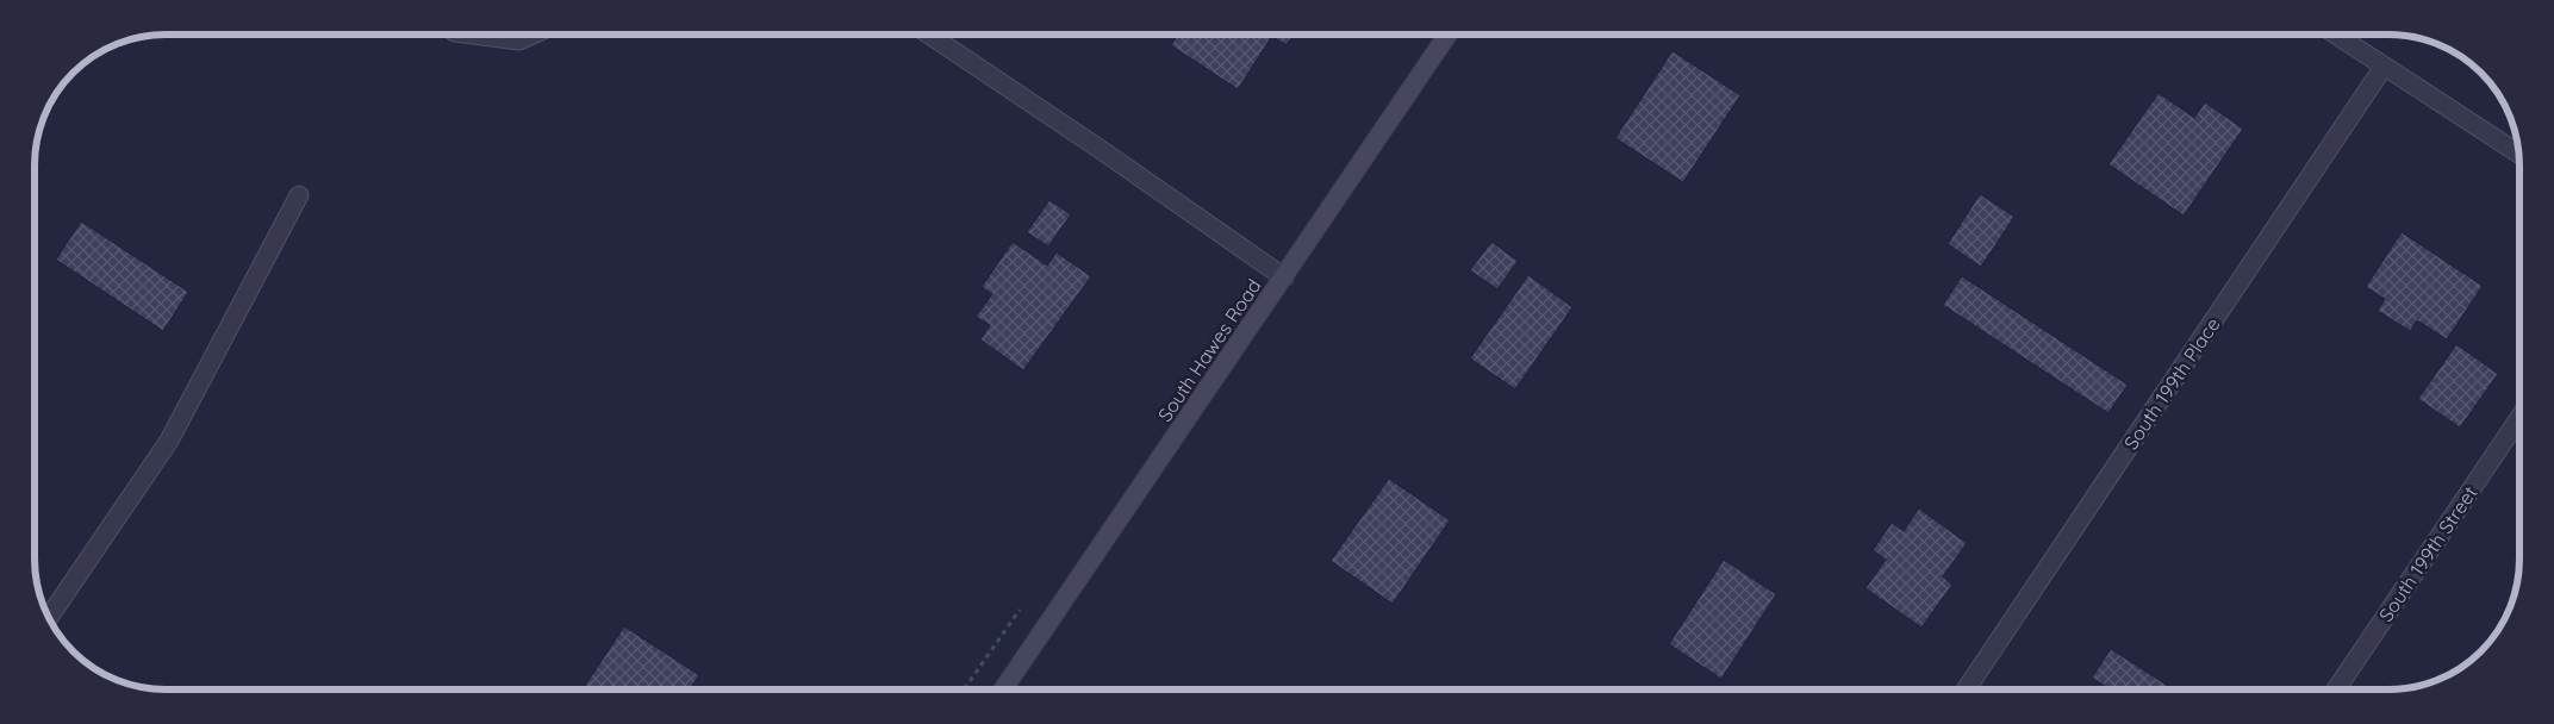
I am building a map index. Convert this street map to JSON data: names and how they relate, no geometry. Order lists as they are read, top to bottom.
{
  "streets": {
    "main road": ["South Hawes Road"],
    "street": ["South 199th Place", "South 199th Street"]
  }
}
